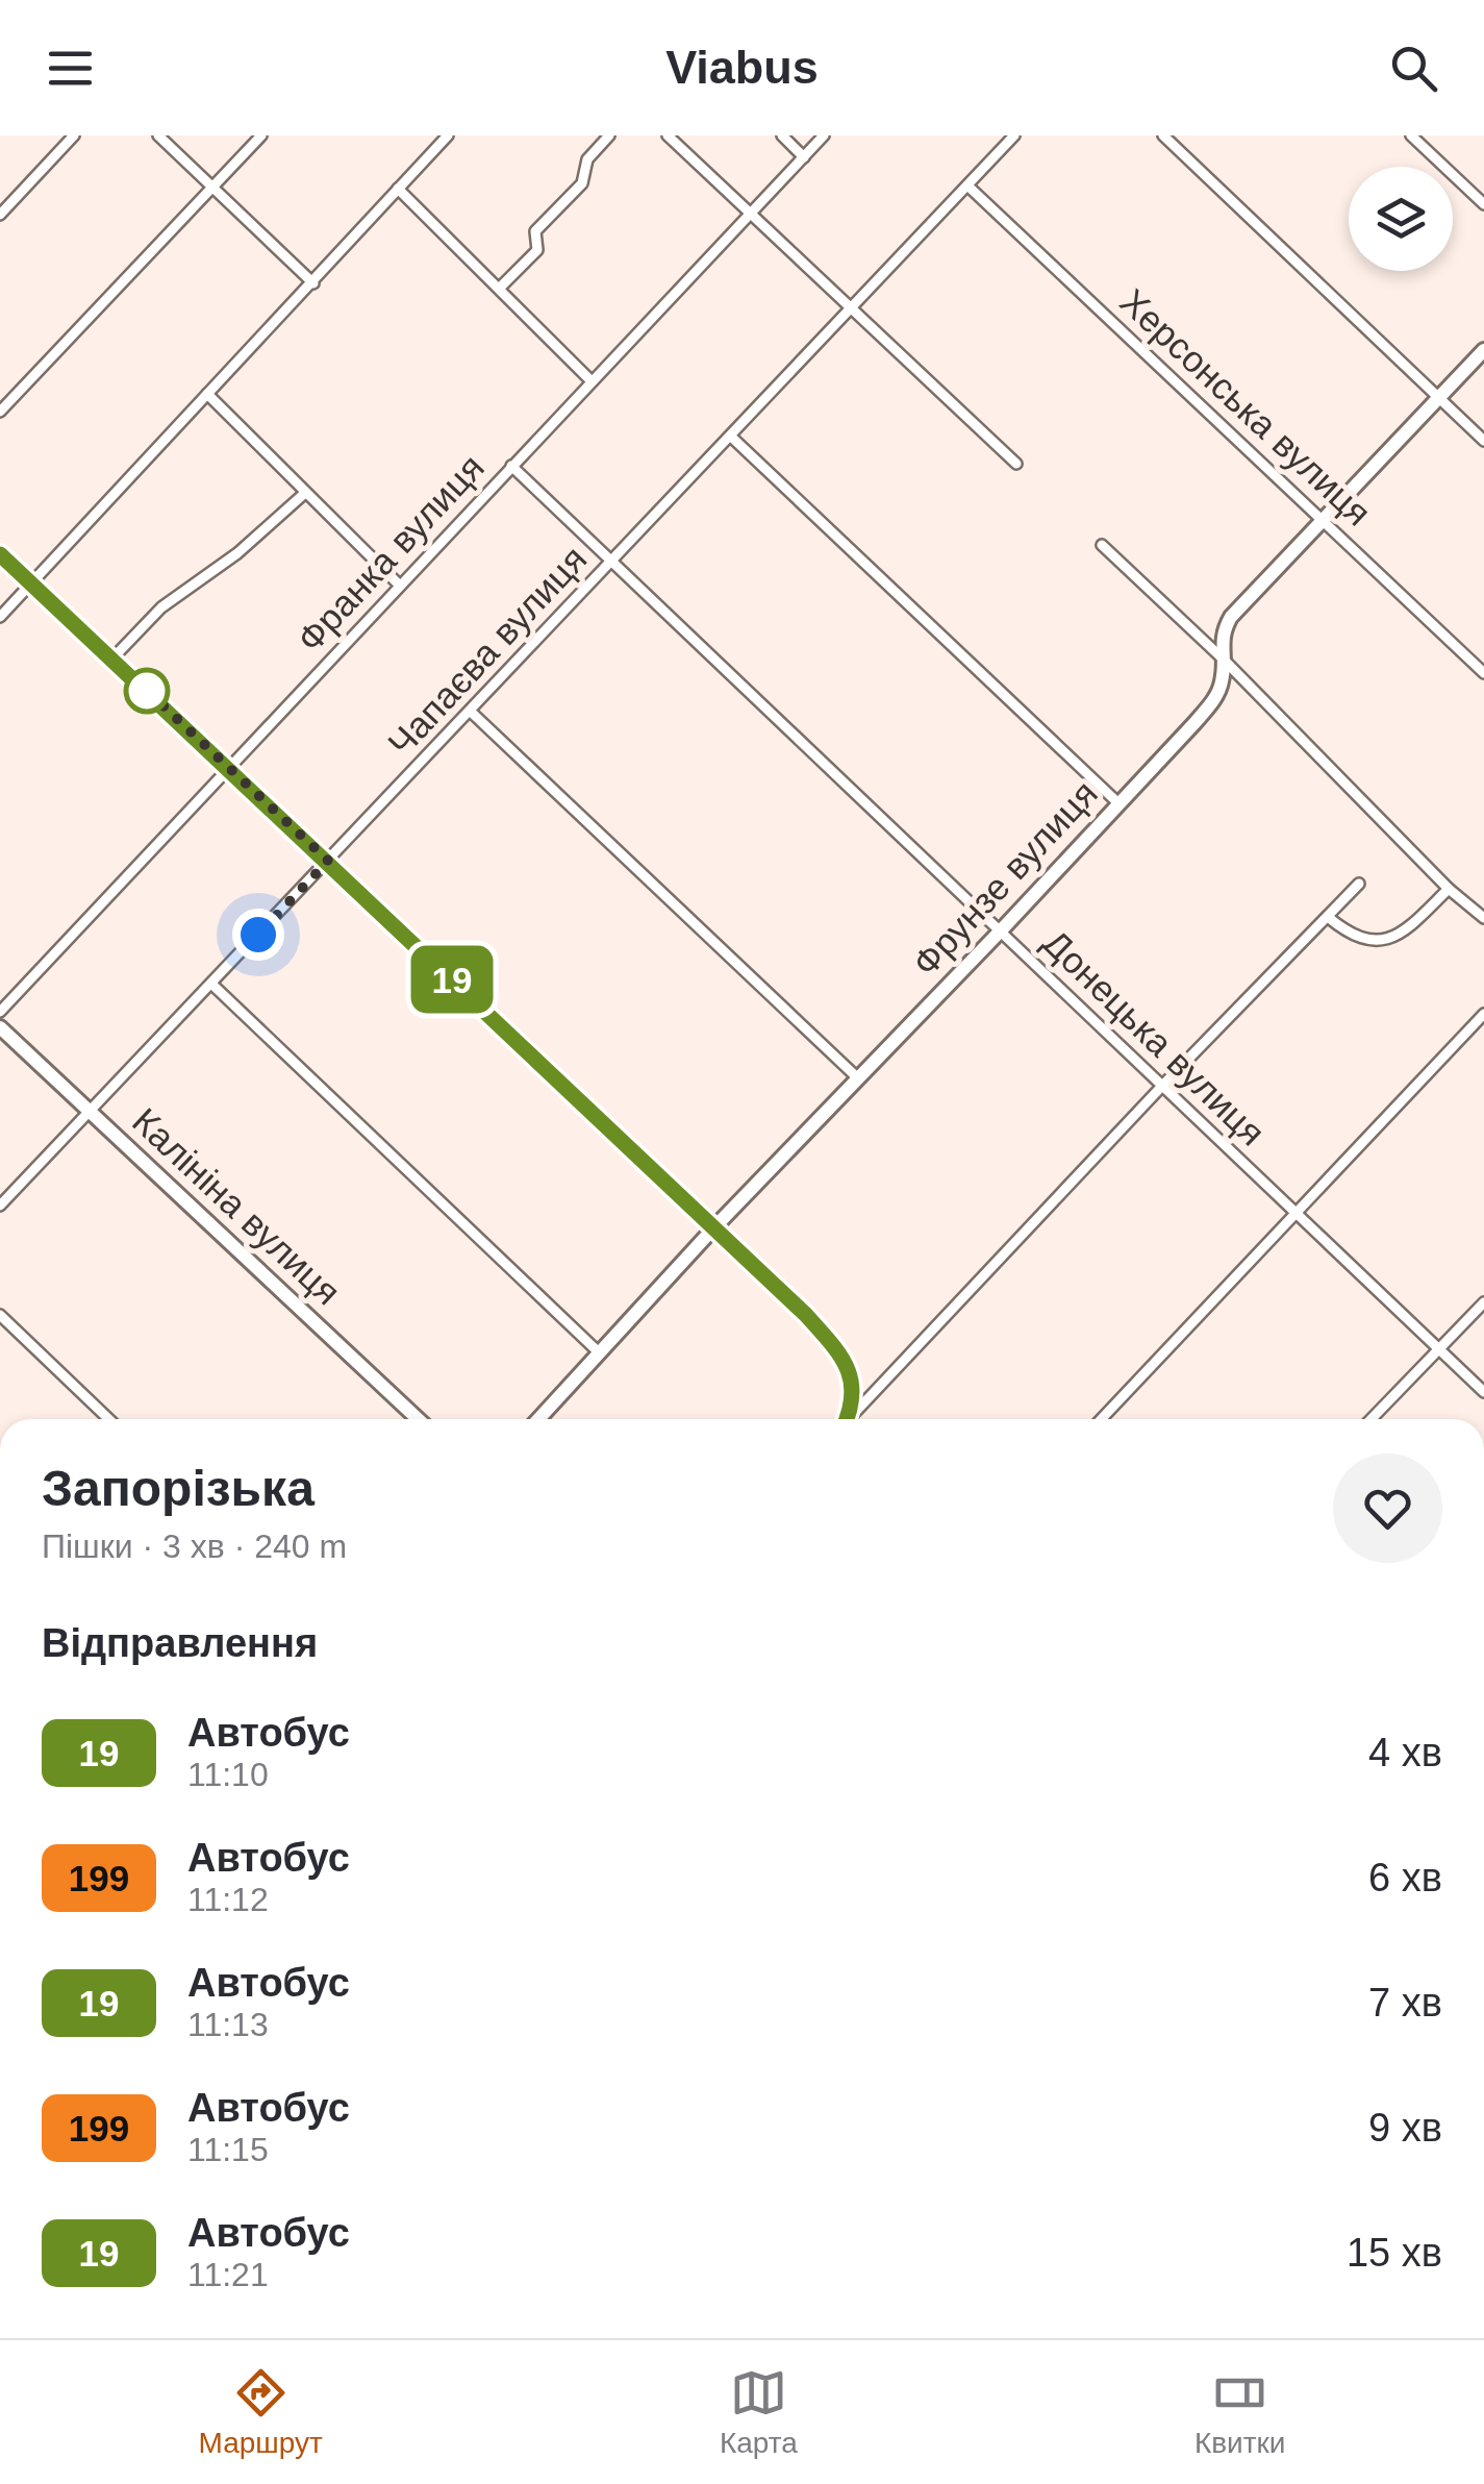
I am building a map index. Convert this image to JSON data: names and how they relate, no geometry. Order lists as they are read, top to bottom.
{
  "streets": {
    "street": [
      "Херсонська вулиця",
      "Франка вулиця",
      "Чапаєва вулиця",
      "Фрунзе вулиця",
      "Донецька вулиця",
      "Калініна вулиця"
    ]
  },
  "crossings": [
    ["Херсонська вулиця", "Чапаєва вулиця"],
    ["Херсонська вулиця", "Фрунзе вулиця"],
    ["Франка вулиця", "Донецька вулиця"],
    ["Чапаєва вулиця", "Донецька вулиця"],
    ["Чапаєва вулиця", "Калініна вулиця"],
    ["Фрунзе вулиця", "Донецька вулиця"]
  ],
  "lines": ["bus line 19"],
  "page": {
    "header": "Viabus",
    "on_map": "19",
    "heading": [
      ["Запорізька", "Пішки · 3 хв · 240 m"],
      "Відправлення"
    ],
    "list": [
      {
        "mark": "19",
        "name": "Автобус",
        "note": "11:10",
        "value": "4 хв"
      },
      {
        "mark": "199",
        "name": "Автобус",
        "note": "11:12",
        "value": "6 хв"
      },
      {
        "mark": "19",
        "name": "Автобус",
        "note": "11:13",
        "value": "7 хв"
      },
      {
        "mark": "199",
        "name": "Автобус",
        "note": "11:15",
        "value": "9 хв"
      },
      {
        "mark": "19",
        "name": "Автобус",
        "note": "11:21",
        "value": "15 хв"
      }
    ],
    "tabs": ["Маршрут", "Карта", "Квитки"]
  }
}
